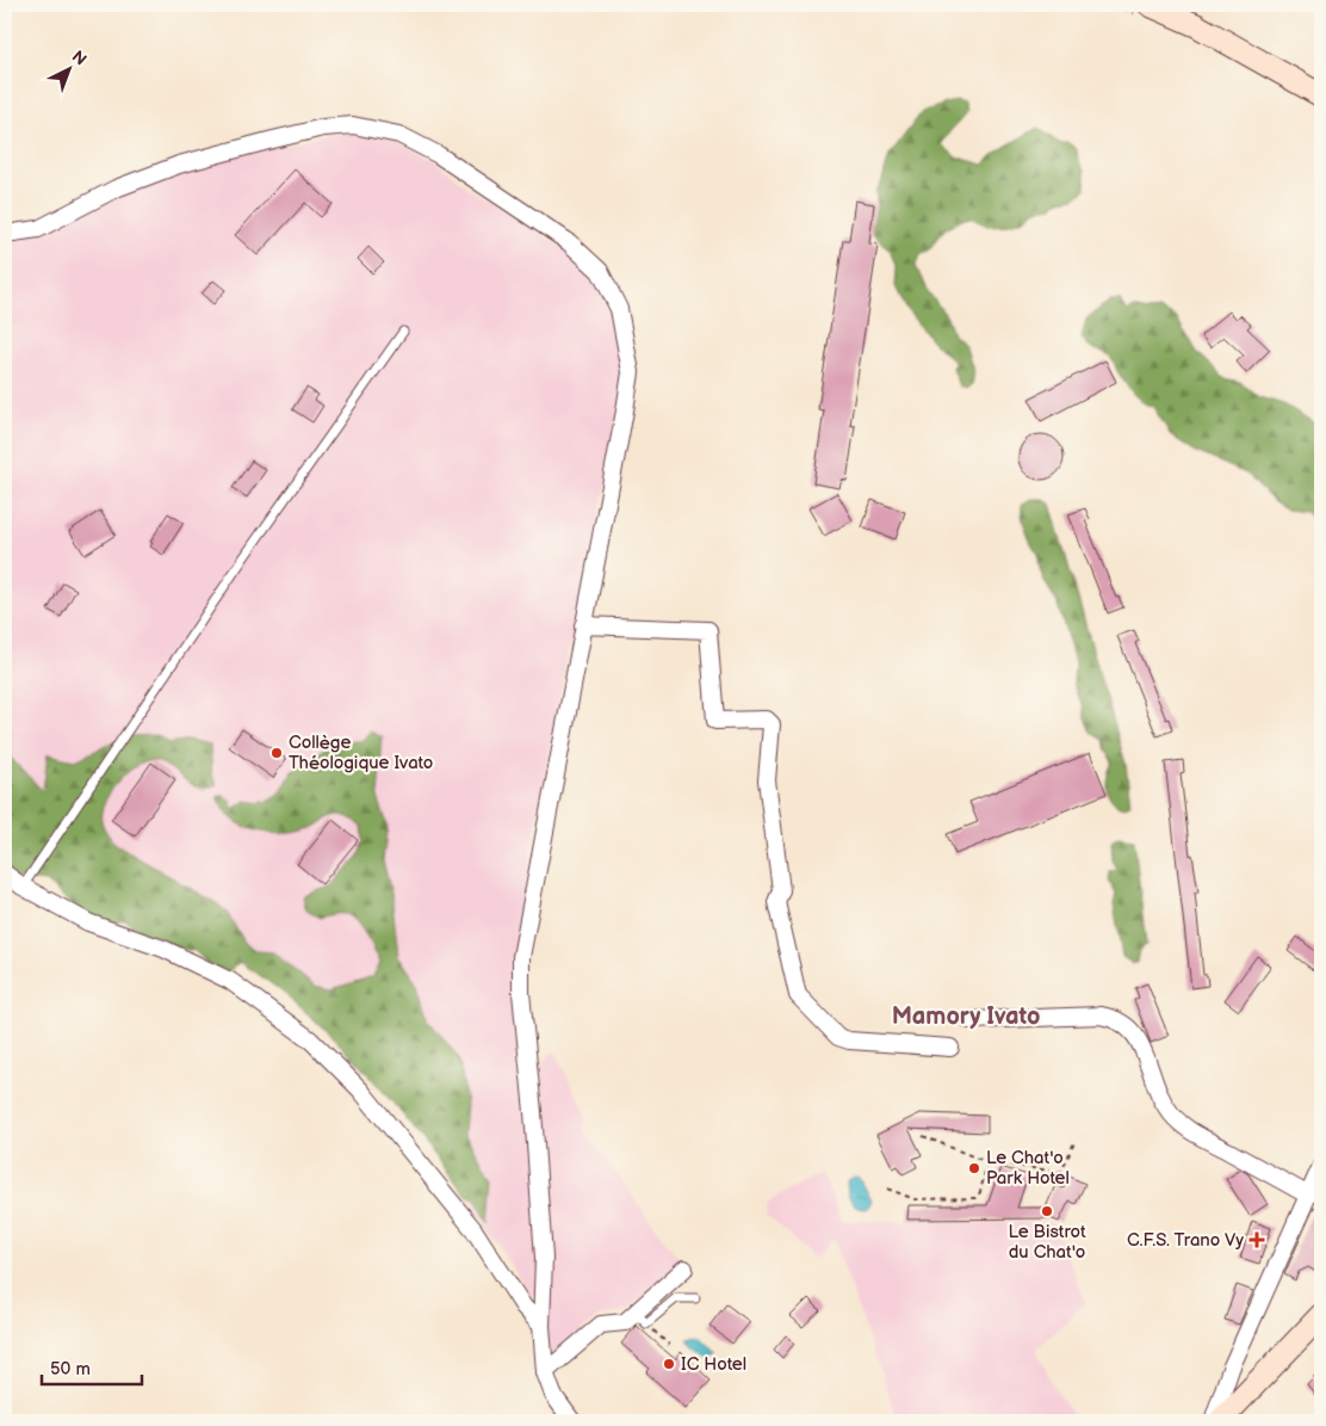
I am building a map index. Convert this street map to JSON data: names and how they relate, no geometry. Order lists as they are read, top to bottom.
{
  "districts": ["Mamory Ivato"],
  "places": {
    "other": [
      "Collège Théologique Ivato",
      "Le Chat'o Park Hotel",
      "Le Bistrot du Chat'o",
      "IC Hotel"
    ],
    "health": ["C.F.S. Trano Vy"]
  },
  "scale_bar": "50 m",
  "north": "top right"
}
